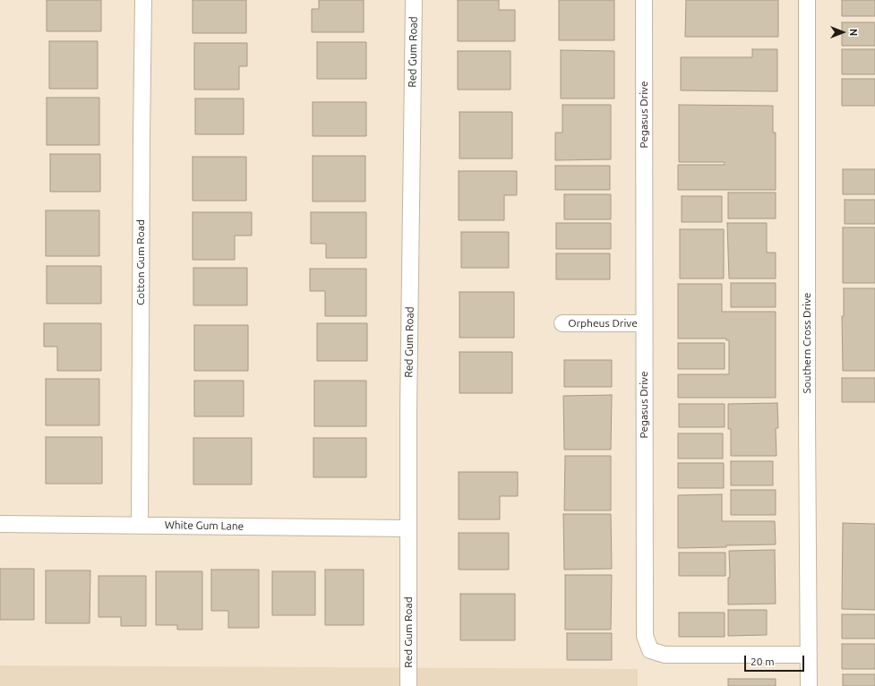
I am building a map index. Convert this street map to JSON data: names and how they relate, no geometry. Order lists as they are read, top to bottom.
{
  "streets": {
    "street": [
      "Red Gum Road",
      "Pegasus Drive",
      "Cotton Gum Road",
      "Orpheus Drive",
      "Southern Cross Drive",
      "White Gum Lane"
    ]
  },
  "crossings": [
    ["Red Gum Road", "White Gum Lane"],
    ["Pegasus Drive", "Orpheus Drive"],
    ["Pegasus Drive", "Southern Cross Drive"],
    ["Cotton Gum Road", "White Gum Lane"]
  ],
  "scale_bar": "20 m",
  "north": "right"
}
